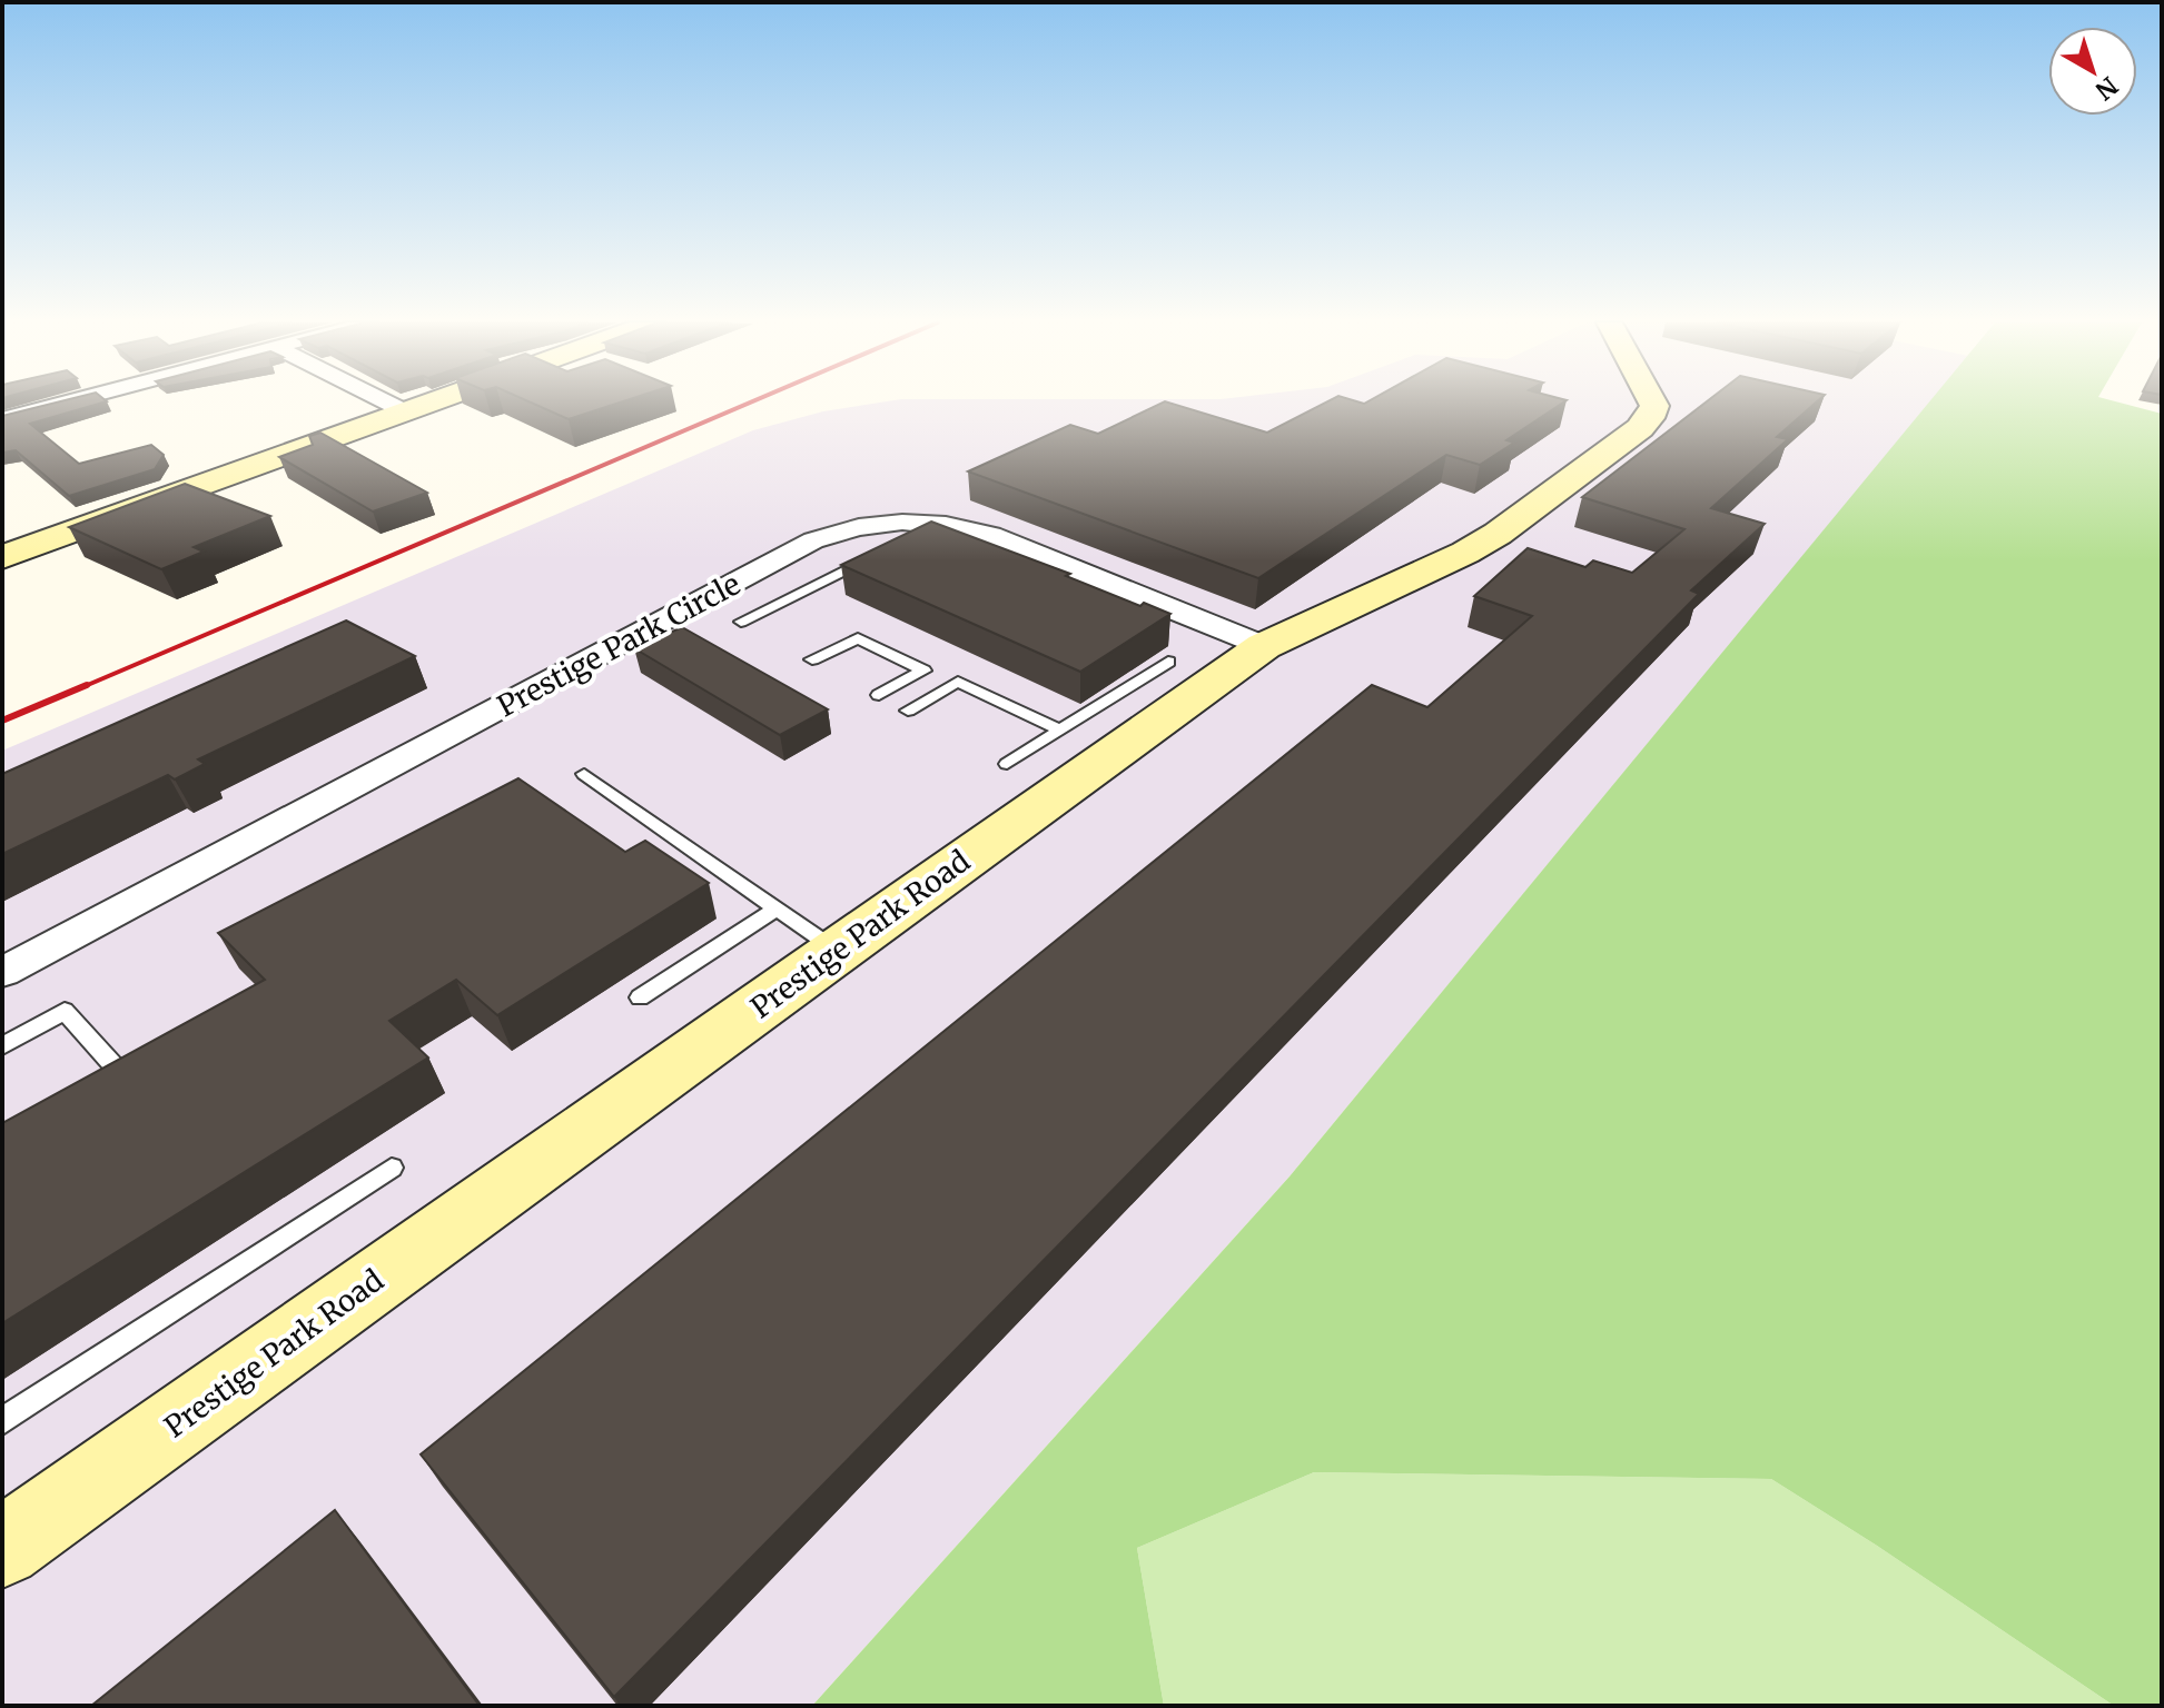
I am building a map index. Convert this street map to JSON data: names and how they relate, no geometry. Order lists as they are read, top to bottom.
{
  "streets": {
    "street": ["Prestige Park Circle", "Prestige Park Road"]
  },
  "crossings": [
    ["Prestige Park Circle", "Prestige Park Road"]
  ],
  "north": "bottom right"
}
